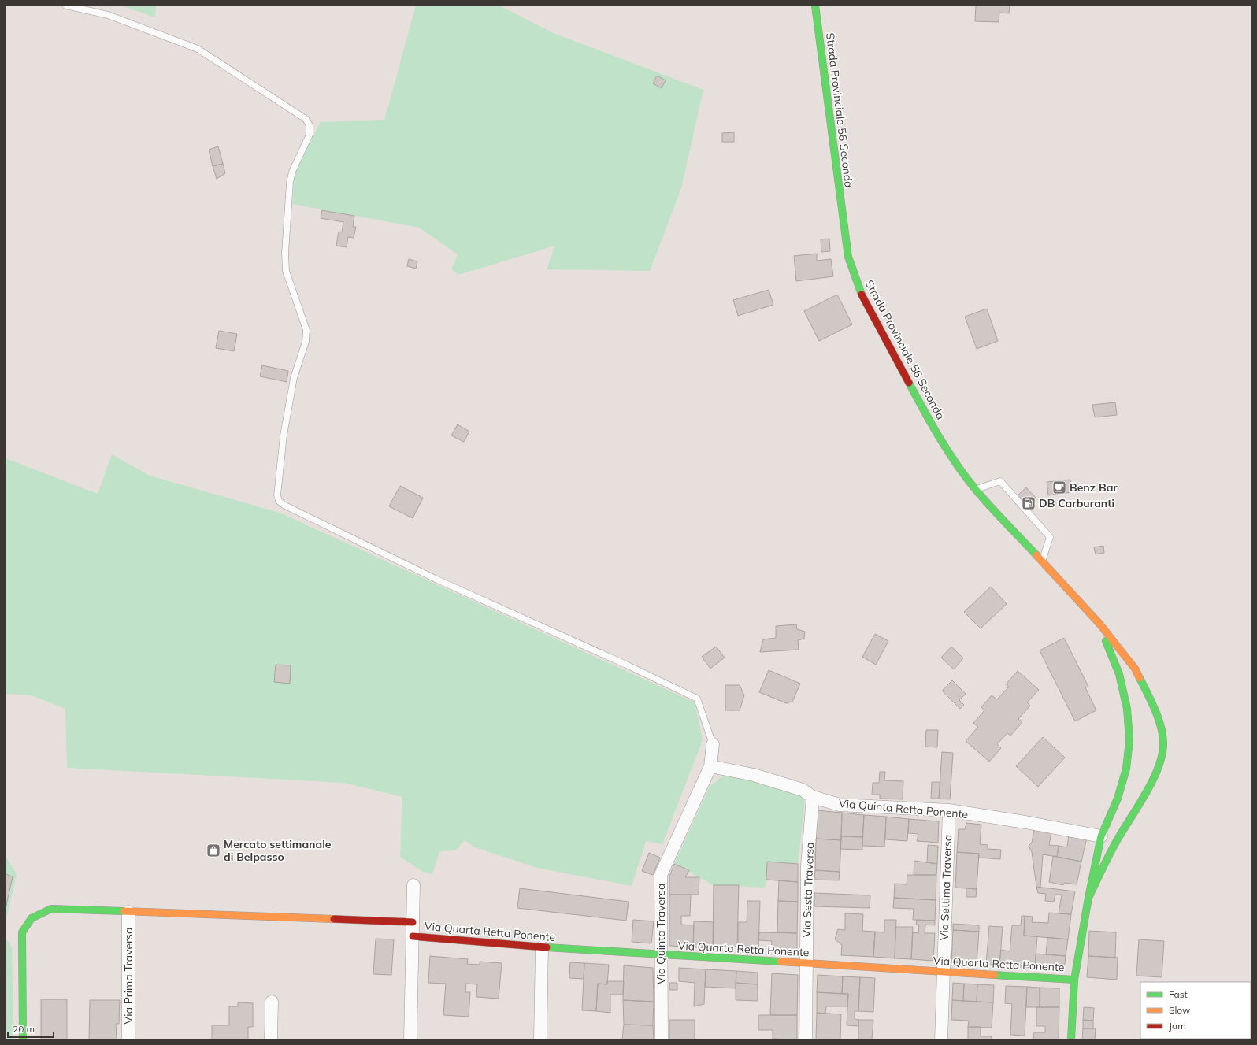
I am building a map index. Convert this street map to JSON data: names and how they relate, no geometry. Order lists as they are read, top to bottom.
{
  "streets": {
    "street": [
      "Strada Provinciale 56 Seconda",
      "Via Quinta Retta Ponente",
      "Via Settima Traversa",
      "Via Sesta Traversa",
      "Via Quarta Retta Ponente",
      "Via Quinta Traversa",
      "Via Prima Traversa"
    ]
  },
  "crossings": [
    ["Via Quinta Retta Ponente", "Via Settima Traversa"],
    ["Via Quinta Retta Ponente", "Via Sesta Traversa"],
    ["Via Quinta Retta Ponente", "Via Quinta Traversa"],
    ["Via Settima Traversa", "Via Quarta Retta Ponente"],
    ["Via Sesta Traversa", "Via Quarta Retta Ponente"],
    ["Via Quarta Retta Ponente", "Via Quinta Traversa"]
  ],
  "places": {
    "cafe": ["Benz Bar"],
    "fuel station": ["DB Carburanti"],
    "shop": ["Mercato settimanale di Belpasso"]
  },
  "legend": ["Fast", "Slow", "Jam"],
  "scale_bar": "20 m"
}
